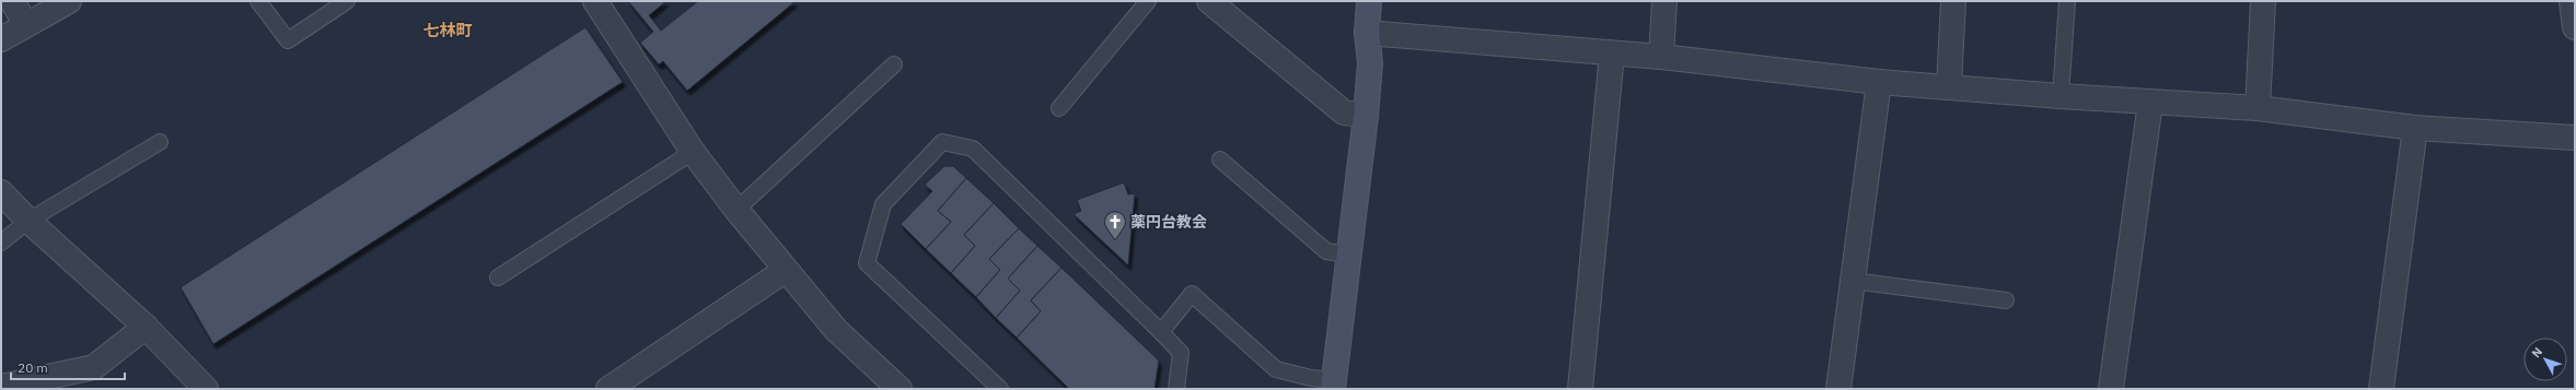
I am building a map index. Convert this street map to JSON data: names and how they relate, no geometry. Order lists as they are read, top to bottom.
{
  "districts": ["七林町"],
  "places": {
    "church": ["薬円台教会"]
  },
  "scale_bar": "20 m",
  "north": "top left"
}
